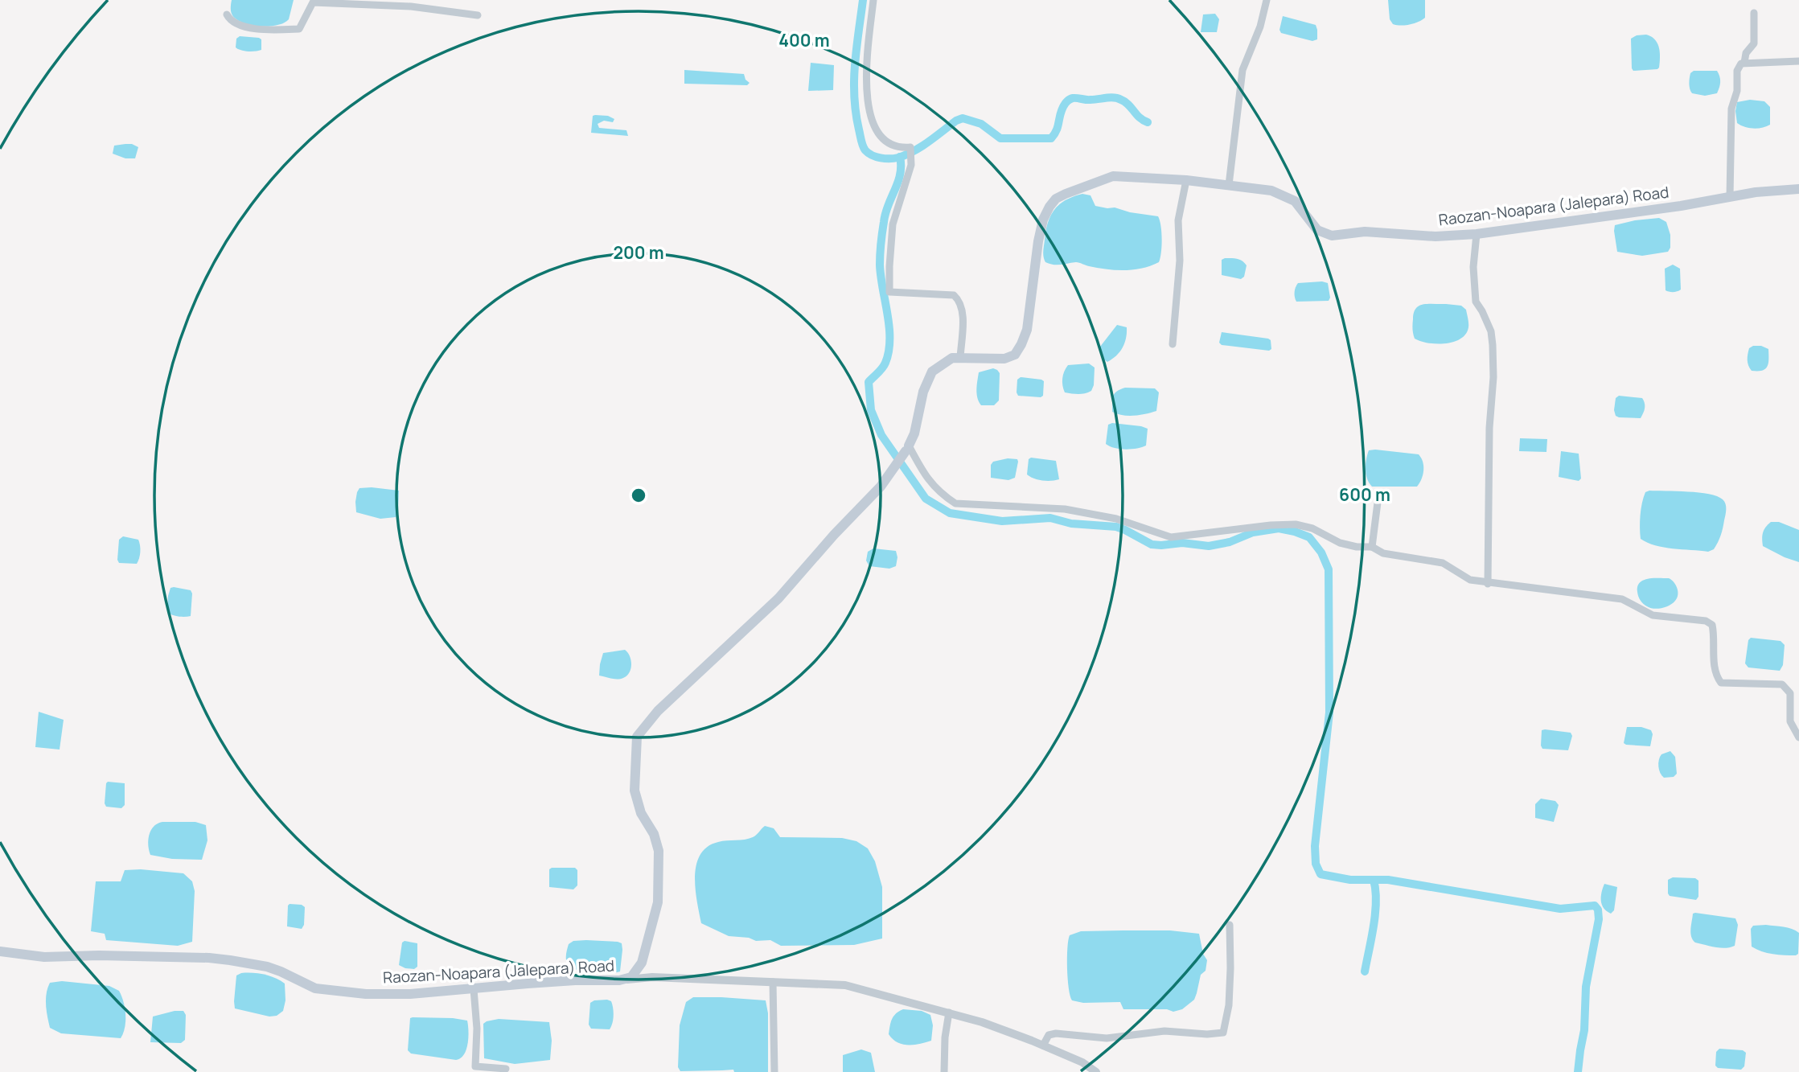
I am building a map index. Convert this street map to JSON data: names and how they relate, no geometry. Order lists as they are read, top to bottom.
{
  "streets": {
    "main road": ["Raozan-Noapara (Jalepara) Road"]
  },
  "rings": ["400 m", "200 m", "600 m"]
}
